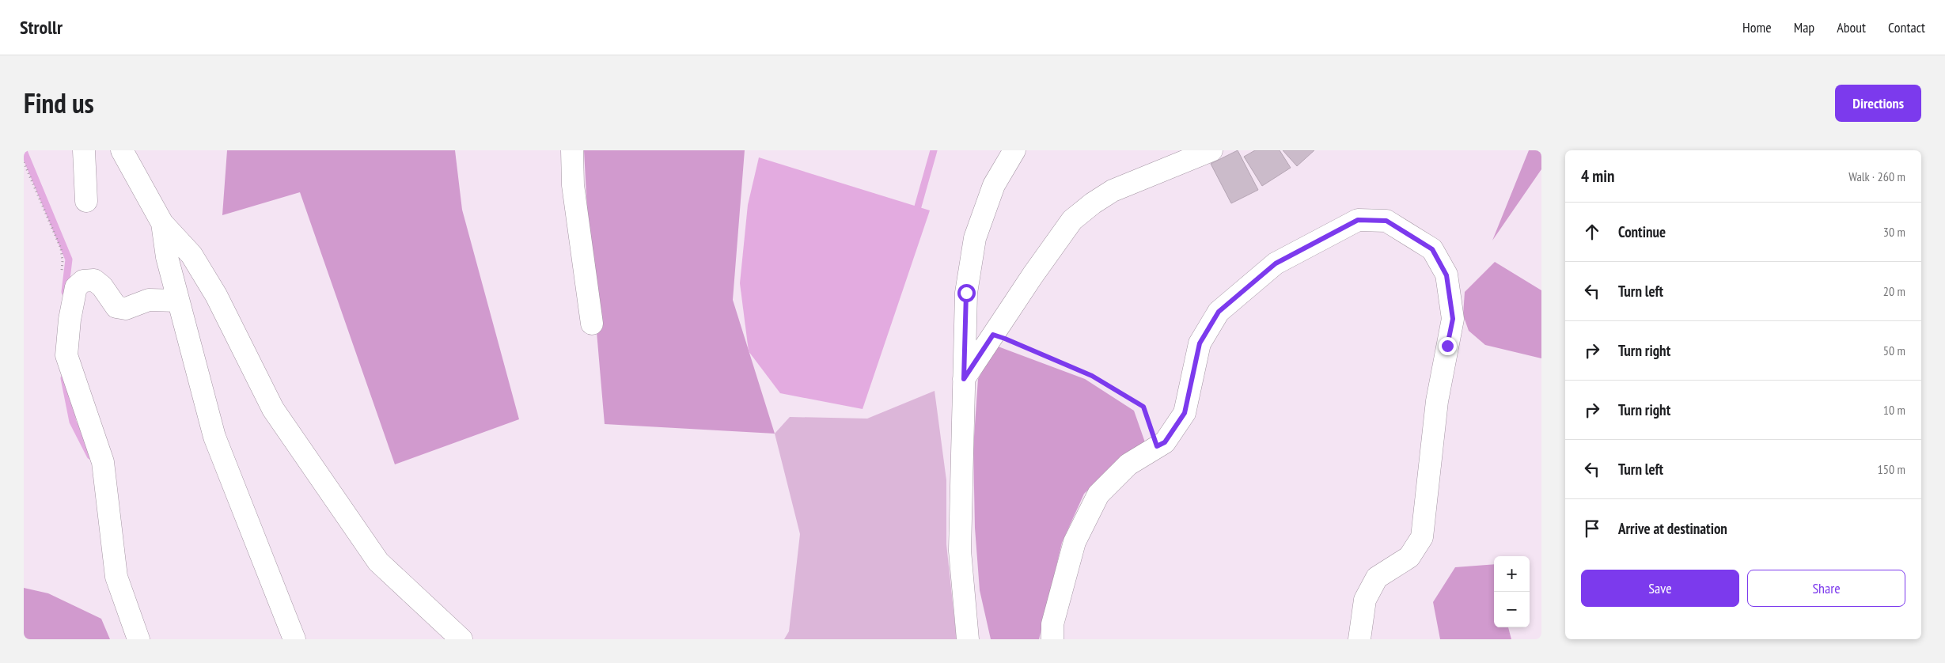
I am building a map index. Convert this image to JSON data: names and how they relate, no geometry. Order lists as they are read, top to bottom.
{
  "page": {
    "header": "Strollr",
    "nav": [
      "Home",
      "Map",
      "About",
      "Contact"
    ],
    "title": "Find us",
    "buttons": [
      "Directions",
      ["Save", "Share"]
    ],
    "heading": ["4 min", "Walk · 260 m"],
    "list": [
      ["Continue", "30 m"],
      ["Turn left", "20 m"],
      ["Turn right", "50 m"],
      ["Turn right", "10 m"],
      ["Turn left", "150 m"],
      "Arrive at destination"
    ],
    "map_buttons": ["+", "−"]
  }
}
